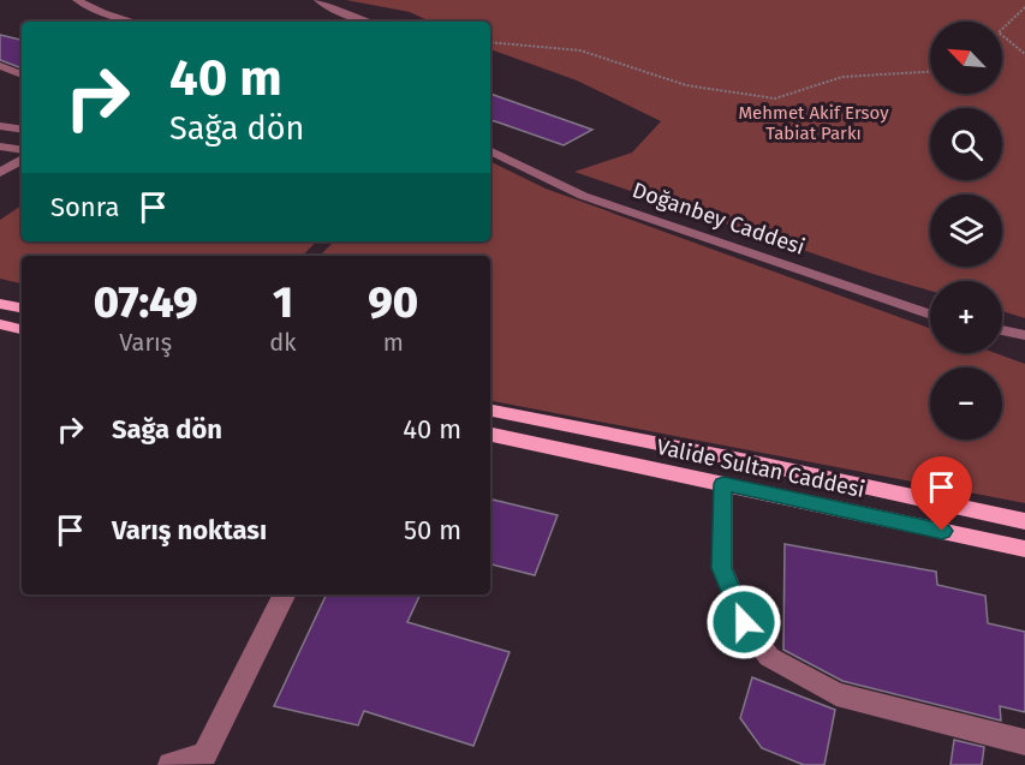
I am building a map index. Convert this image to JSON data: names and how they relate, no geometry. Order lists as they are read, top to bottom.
{
  "streets": {
    "main road": ["Valide Sultan Caddesi"],
    "street": ["Doğanbey Caddesi"]
  },
  "parks": ["Mehmet Akif Ersoy Tabiat Parkı"],
  "north": "top left",
  "page": {
    "map_buttons": ["+", "−"],
    "turn": ["40 m", "Sağa dön"],
    "then": "Sonra",
    "eta": [
      "07:49",
      "Varış",
      "1",
      "dk",
      "90",
      "m"
    ],
    "list": [
      {
        "name": "Sağa dön",
        "value": "40 m"
      },
      {
        "name": "Varış noktası",
        "value": "50 m"
      }
    ]
  }
}
